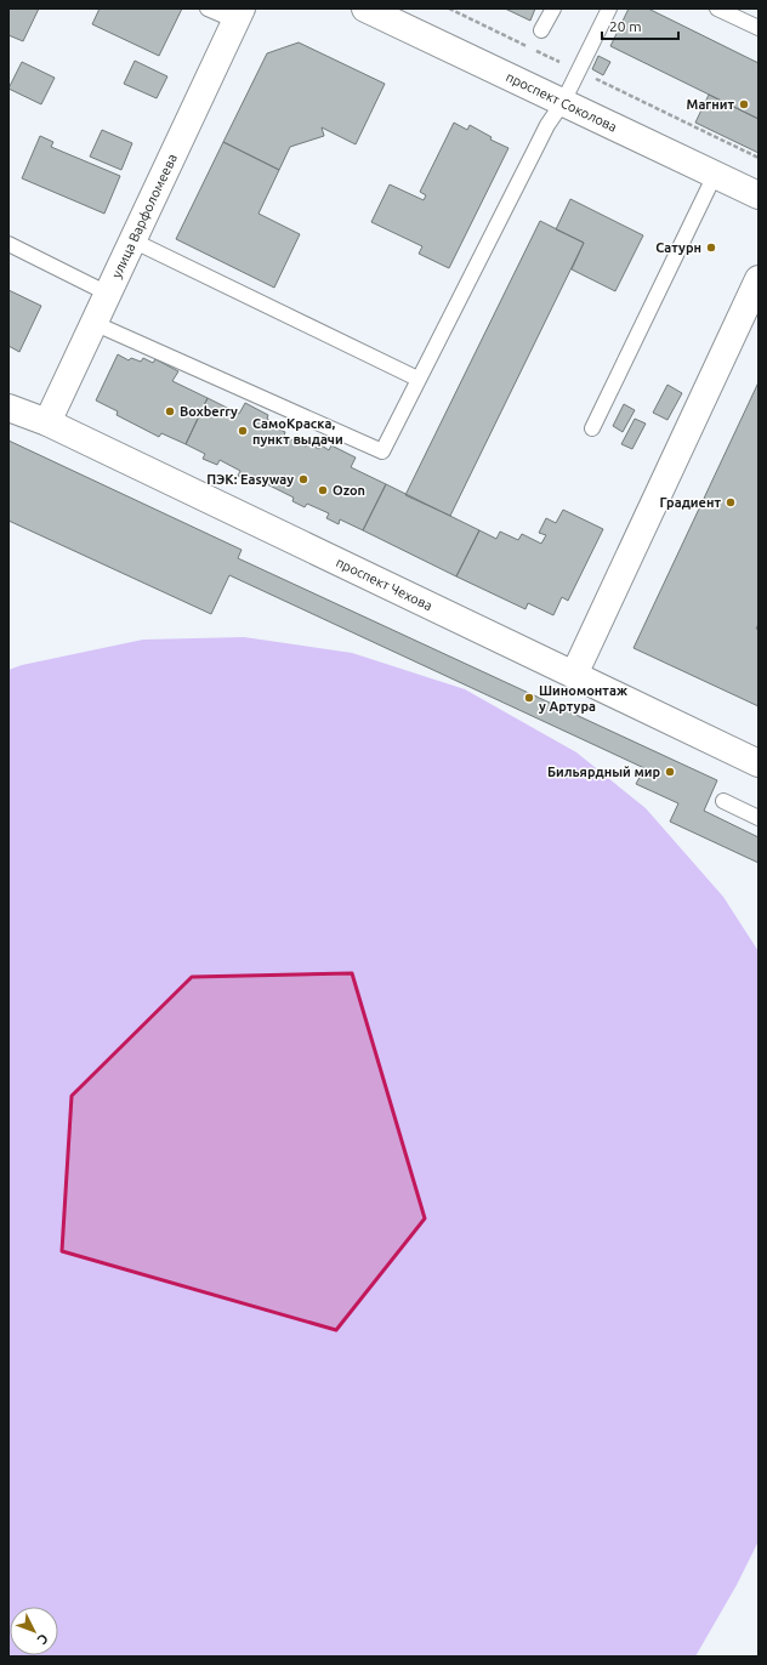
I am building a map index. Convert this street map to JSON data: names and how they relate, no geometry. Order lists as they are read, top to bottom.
{
  "streets": {
    "main road": ["проспект Соколова", "улица Варфоломеева", "проспект Чехова"]
  },
  "crossings": [
    ["улица Варфоломеева", "проспект Чехова"]
  ],
  "places": [
    "Магнит",
    "Сатурн",
    "Boxberry",
    "СамоКраска, пункт выдачи",
    "ПЭК: Easyway",
    "Ozon",
    "Градиент",
    "Шиномонтаж у Артура",
    "Бильярдный мир"
  ],
  "scale_bar": "20 m",
  "north": "bottom right"
}
